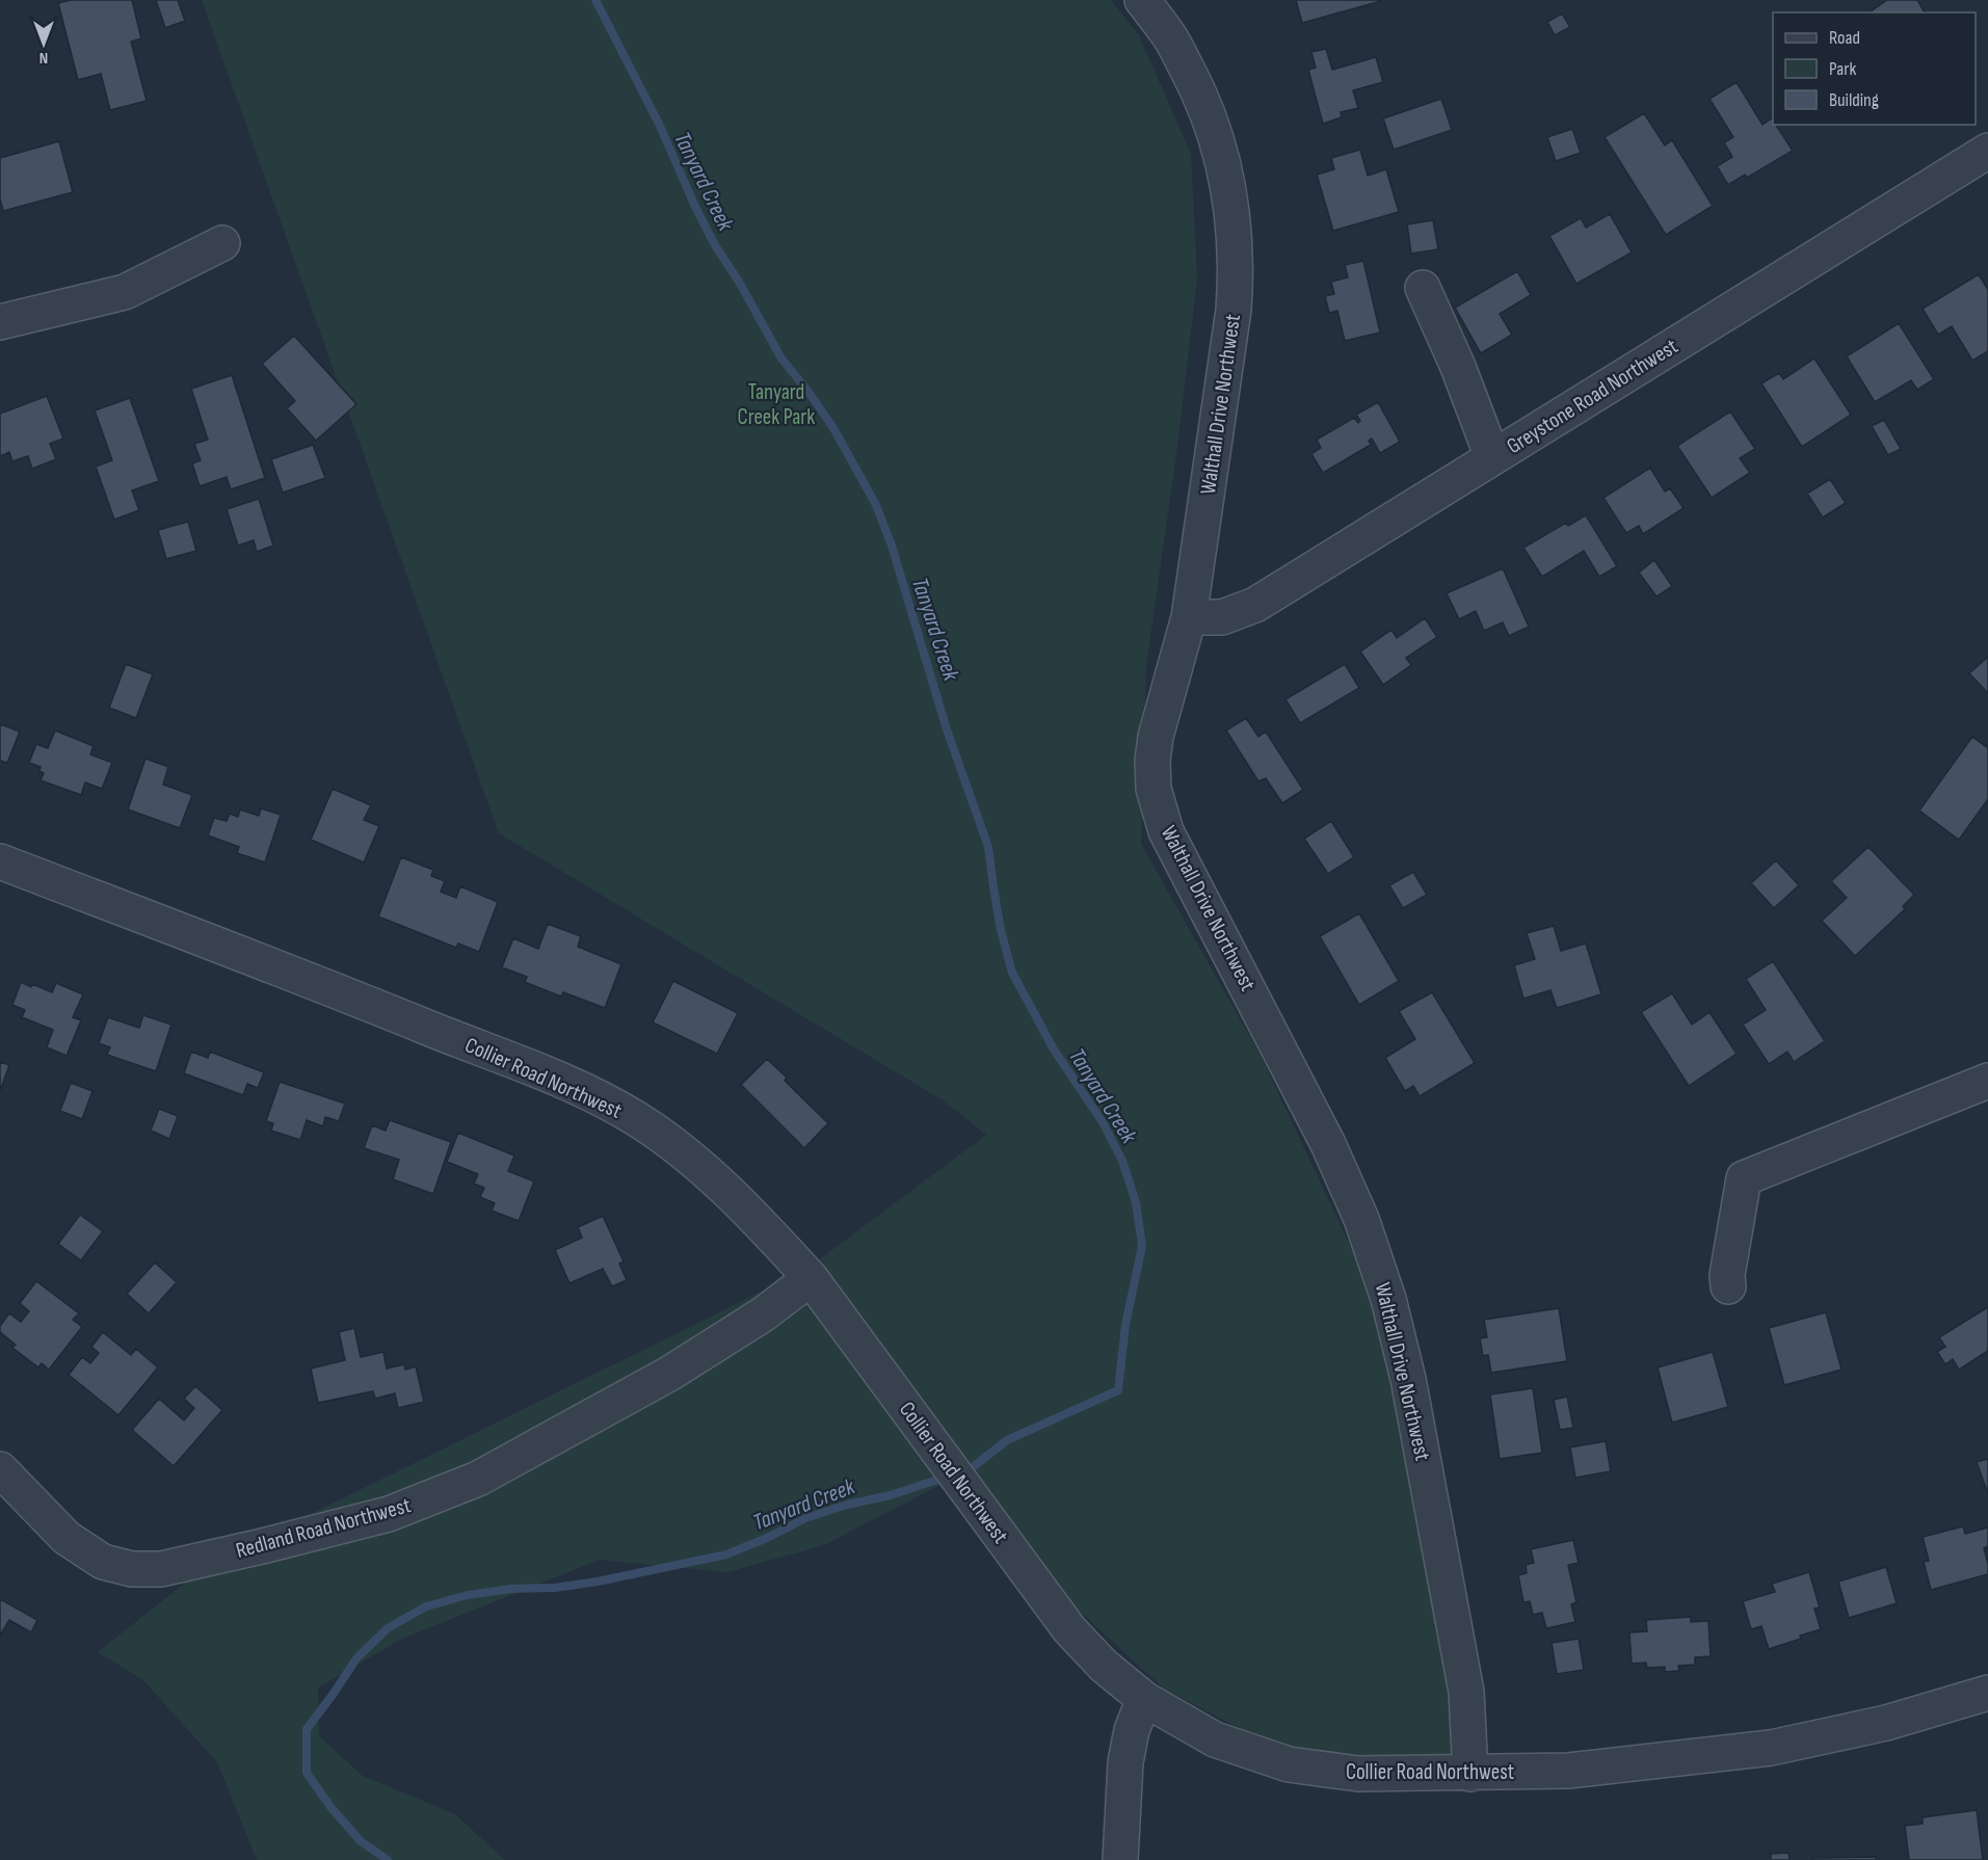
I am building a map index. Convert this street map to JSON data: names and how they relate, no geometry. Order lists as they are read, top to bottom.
{
  "streets": {
    "street": [
      "Greystone Road Northwest",
      "Walthall Drive Northwest",
      "Collier Road Northwest",
      "Redland Road Northwest"
    ]
  },
  "crossings": [
    ["Greystone Road Northwest", "Walthall Drive Northwest"],
    ["Walthall Drive Northwest", "Collier Road Northwest"],
    ["Collier Road Northwest", "Redland Road Northwest"]
  ],
  "water": ["Tanyard Creek"],
  "parks": ["Tanyard Creek Park"],
  "legend": ["Road", "Park", "Building"],
  "north": "bottom"
}
